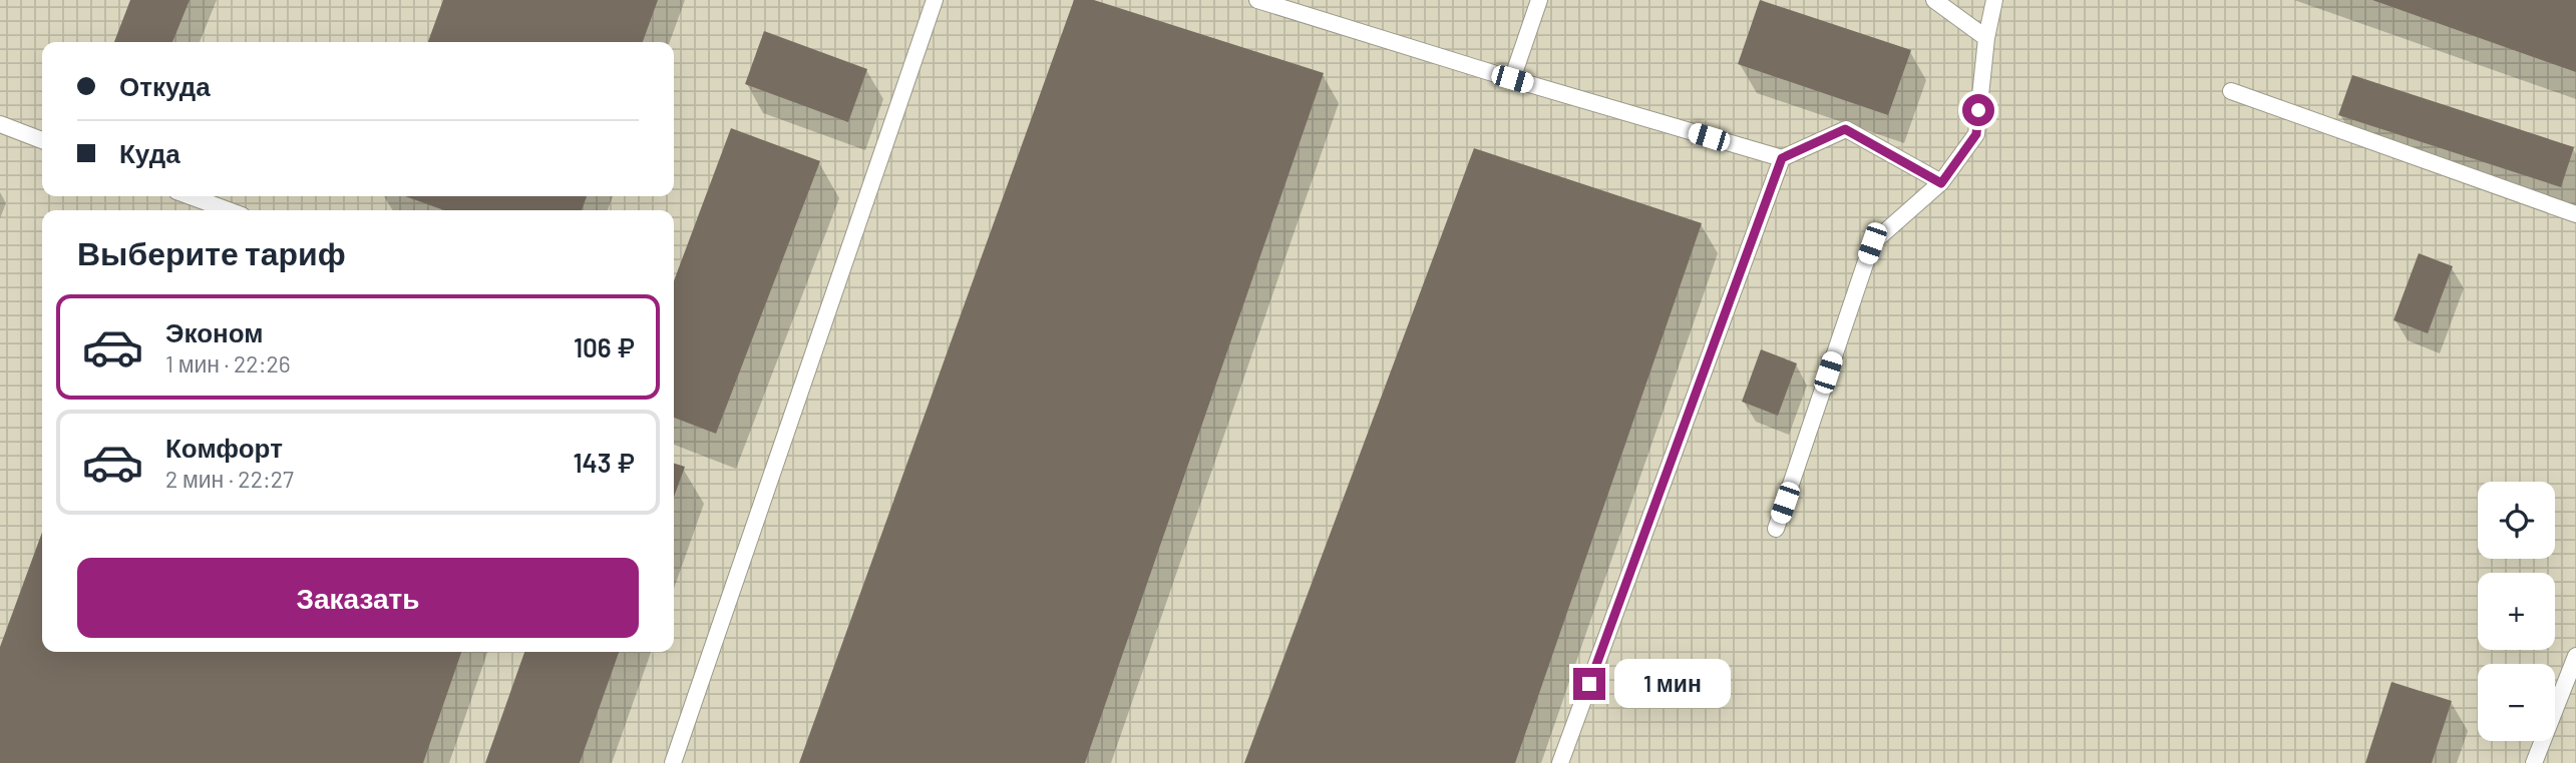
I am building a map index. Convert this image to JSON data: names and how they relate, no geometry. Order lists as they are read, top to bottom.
{
  "page": {
    "banner": ["Откуда", "Куда"],
    "heading": "Выберите тариф",
    "list": [
      {
        "name": "Эконом",
        "note": "1 мин · 22:26",
        "value": "106 ₽"
      },
      {
        "name": "Комфорт",
        "note": "2 мин · 22:27",
        "value": "143 ₽"
      }
    ],
    "map_buttons": ["+", "−"],
    "buttons": "Заказать",
    "bubble": "1 мин"
  }
}
